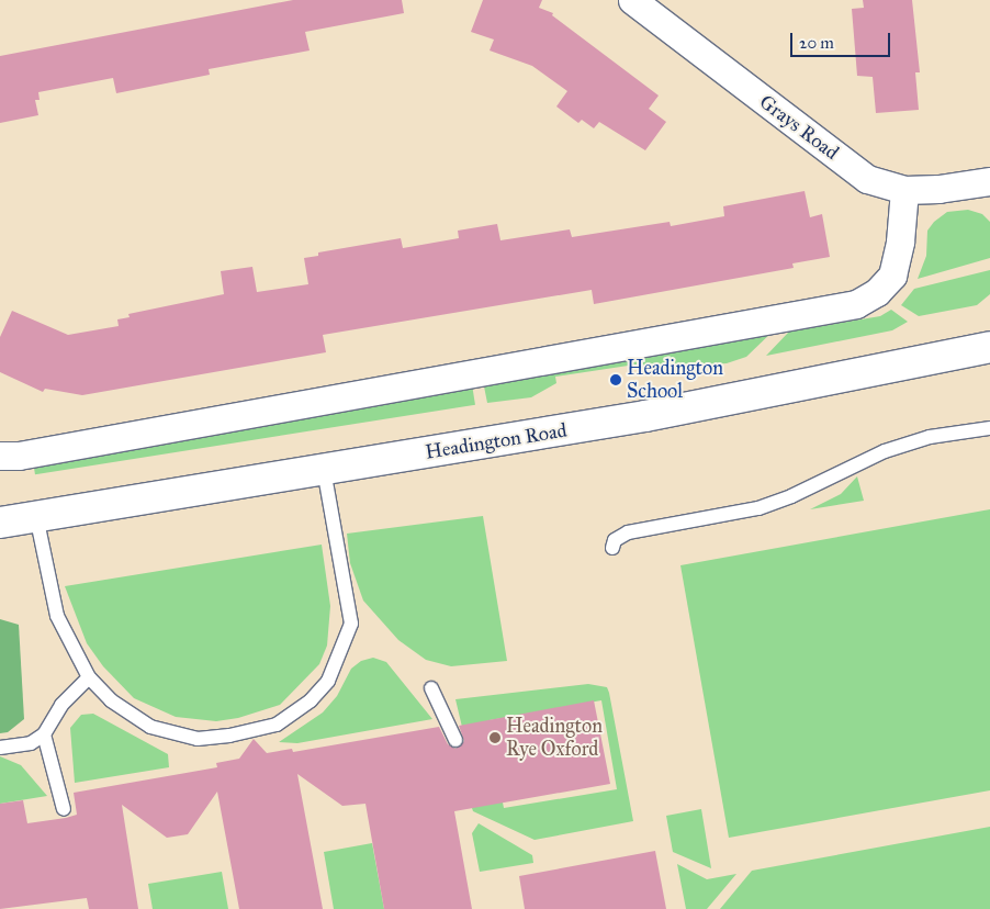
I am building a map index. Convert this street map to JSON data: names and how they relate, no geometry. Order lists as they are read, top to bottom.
{
  "streets": {
    "main road": ["Headington Road"],
    "street": ["Grays Road"]
  },
  "places": ["Headington School", "Headington Rye Oxford"],
  "scale_bar": "20 m"
}
